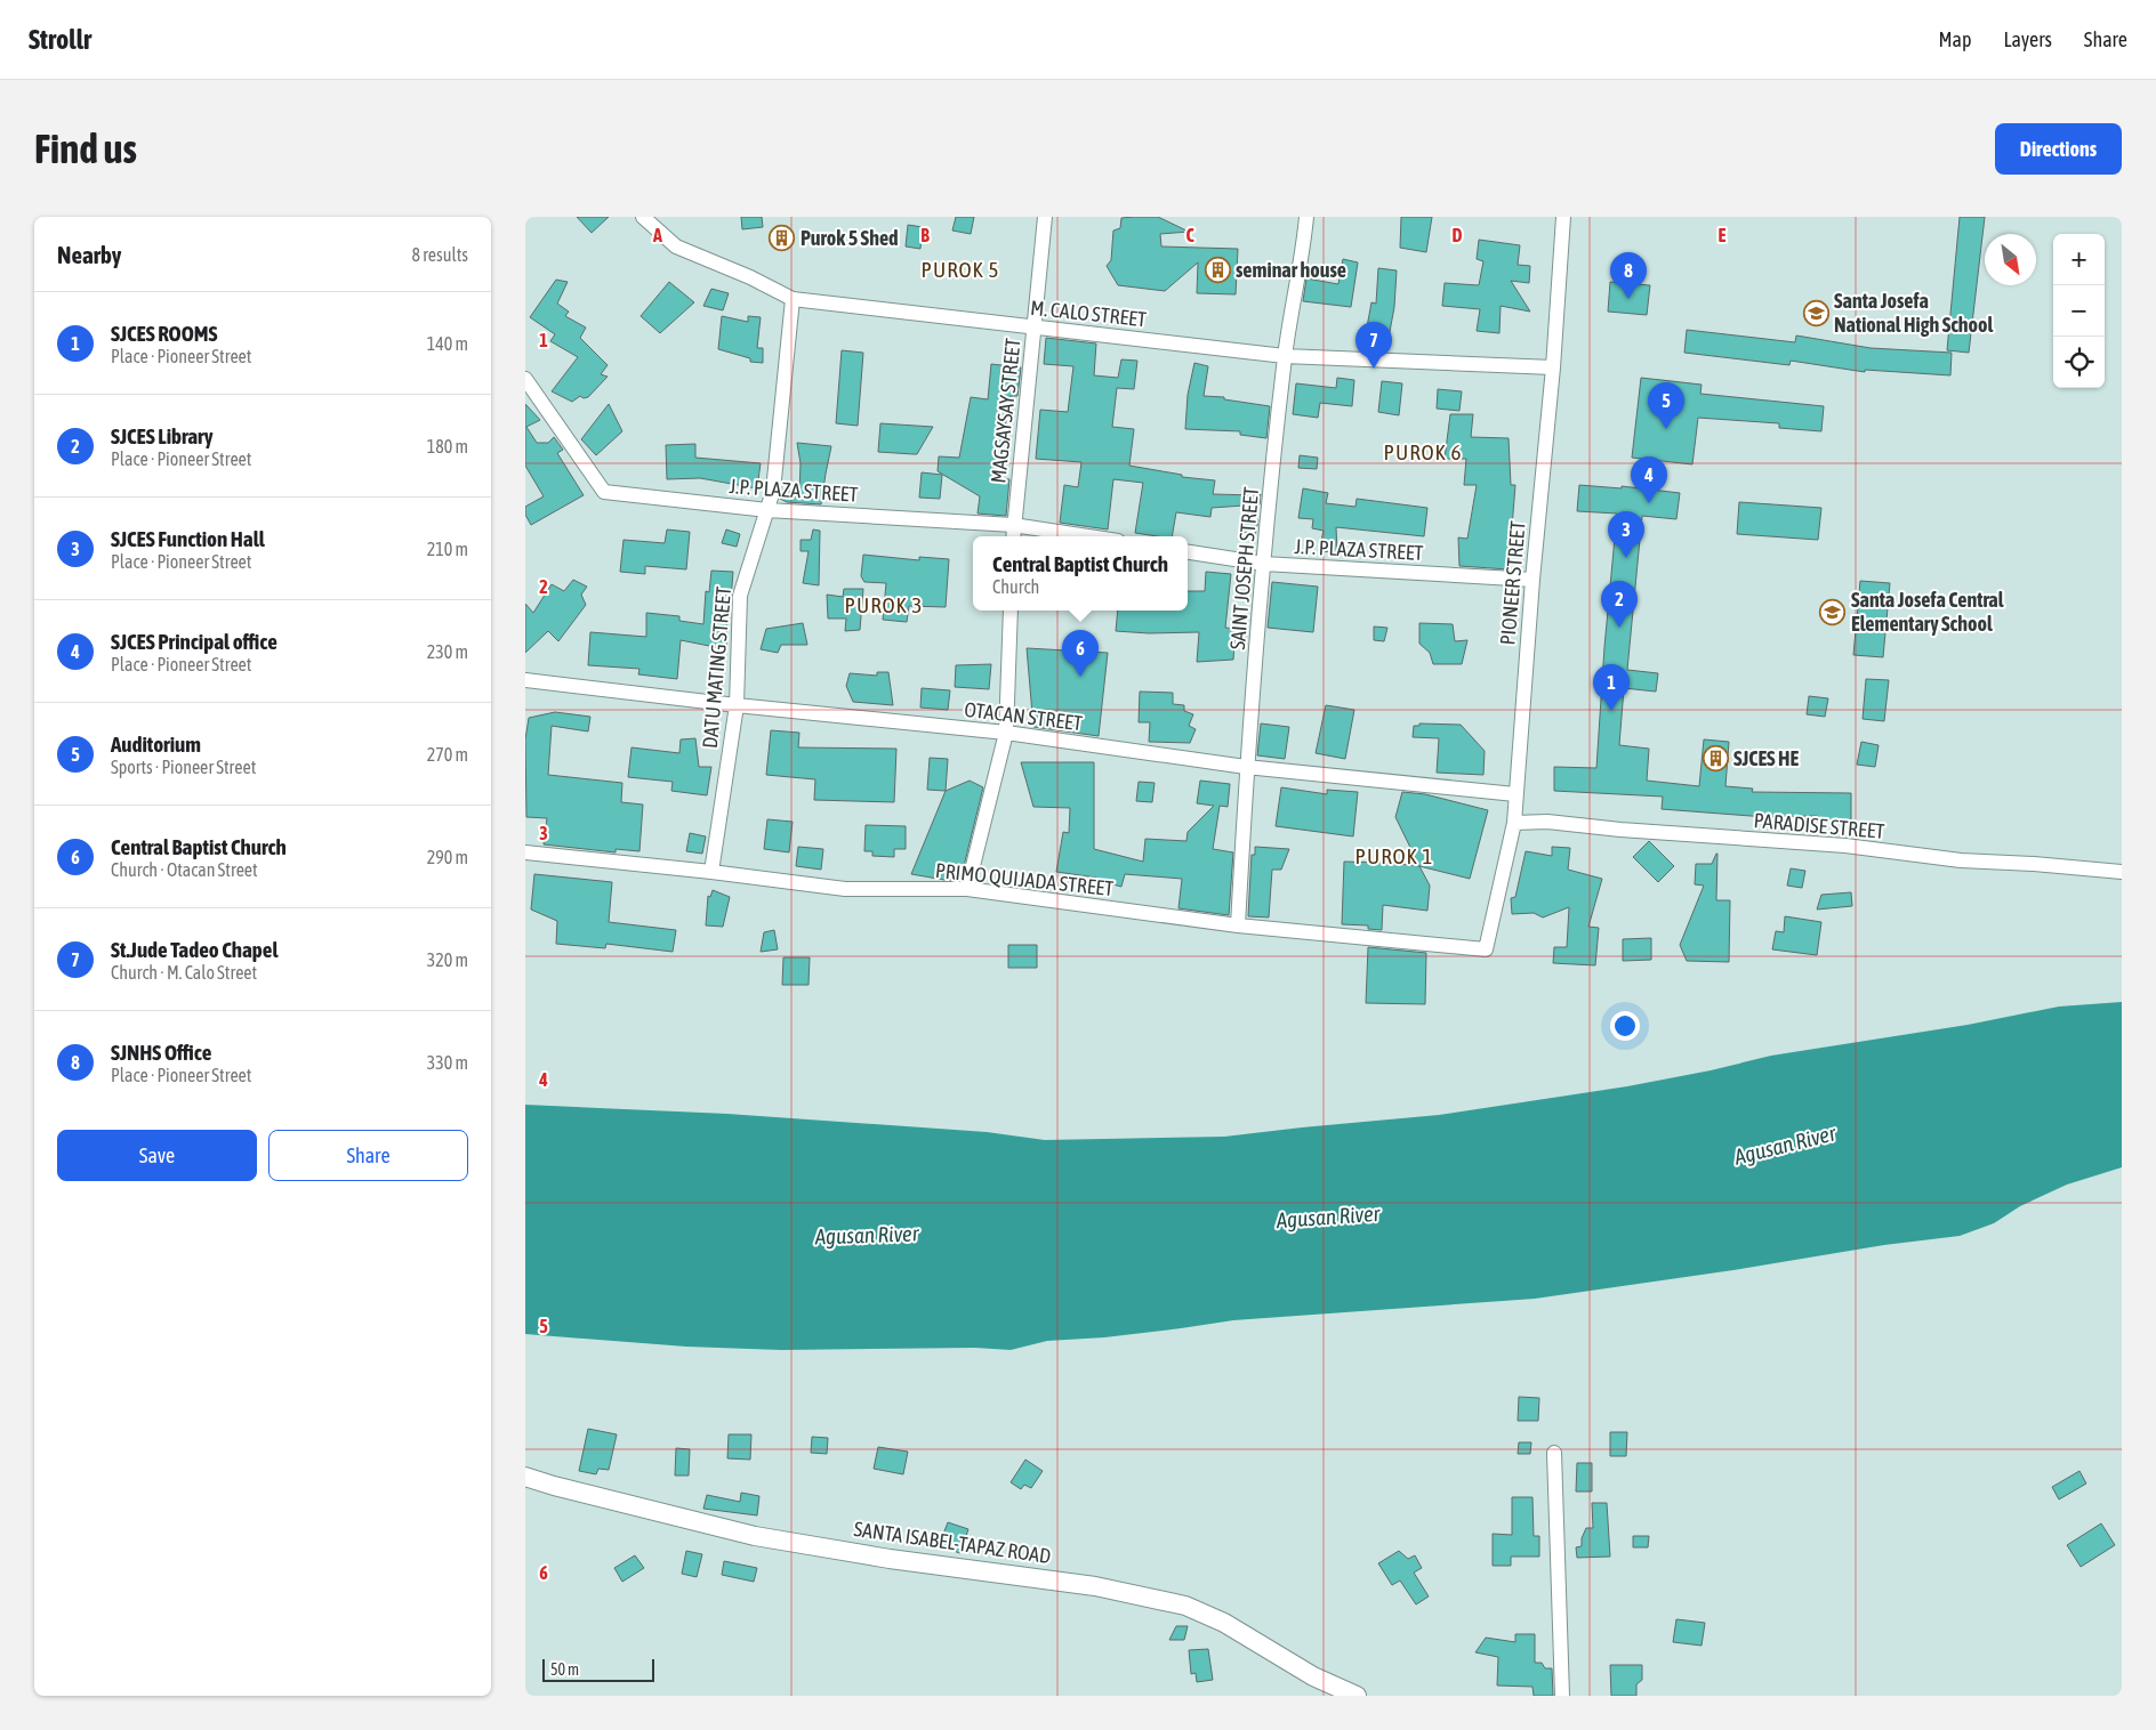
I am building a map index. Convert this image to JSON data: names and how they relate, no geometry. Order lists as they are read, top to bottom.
{
  "streets": {
    "street": [
      "M. CALO STREET",
      "MAGSAYSAY STREET",
      "J.P. PLAZA STREET",
      "SAINT JOSEPH STREET",
      "PIONEER STREET",
      "DATU MATING STREET",
      "OTACAN STREET",
      "PARADISE STREET",
      "PRIMO QUIJADA STREET",
      "SANTA ISABEL-TAPAZ ROAD"
    ]
  },
  "crossings": [
    ["M. CALO STREET", "MAGSAYSAY STREET"],
    ["M. CALO STREET", "SAINT JOSEPH STREET"],
    ["M. CALO STREET", "PIONEER STREET"],
    ["M. CALO STREET", "DATU MATING STREET"],
    ["MAGSAYSAY STREET", "J.P. PLAZA STREET"],
    ["J.P. PLAZA STREET", "SAINT JOSEPH STREET"],
    ["J.P. PLAZA STREET", "PIONEER STREET"],
    ["J.P. PLAZA STREET", "DATU MATING STREET"],
    ["SAINT JOSEPH STREET", "OTACAN STREET"],
    ["SAINT JOSEPH STREET", "PRIMO QUIJADA STREET"],
    ["PIONEER STREET", "OTACAN STREET"],
    ["PIONEER STREET", "PARADISE STREET"],
    ["PIONEER STREET", "PRIMO QUIJADA STREET"],
    ["DATU MATING STREET", "OTACAN STREET"],
    ["DATU MATING STREET", "PRIMO QUIJADA STREET"]
  ],
  "districts": [
    "PUROK 5",
    "PUROK 6",
    "PUROK 3",
    "PUROK 1"
  ],
  "water": ["Agusan River"],
  "places": {
    "building": ["Purok 5 Shed", "seminar house", "SJCES HE"],
    "school or university": ["Santa Josefa National High School", "Santa Josefa Central Elementary School"]
  },
  "scale_bar": "50 m",
  "north": "bottom right",
  "page": {
    "header": "Strollr",
    "nav": ["Map", "Layers", "Share"],
    "buttons": [
      "Directions",
      ["Save", "Share"]
    ],
    "title": "Find us",
    "heading": ["Nearby", "8 results"],
    "map_buttons": ["+", "−"],
    "pins": [
      "8",
      "7",
      "5",
      "4",
      "3",
      "2",
      "6",
      "1"
    ],
    "list": [
      {
        "mark": "1",
        "name": "SJCES ROOMS",
        "note": "Place · Pioneer Street",
        "value": "140 m"
      },
      {
        "mark": "2",
        "name": "SJCES Library",
        "note": "Place · Pioneer Street",
        "value": "180 m"
      },
      {
        "mark": "3",
        "name": "SJCES Function Hall",
        "note": "Place · Pioneer Street",
        "value": "210 m"
      },
      {
        "mark": "4",
        "name": "SJCES Principal office",
        "note": "Place · Pioneer Street",
        "value": "230 m"
      },
      {
        "mark": "5",
        "name": "Auditorium",
        "note": "Sports · Pioneer Street",
        "value": "270 m"
      },
      {
        "mark": "6",
        "name": "Central Baptist Church",
        "note": "Church · Otacan Street",
        "value": "290 m"
      },
      {
        "mark": "7",
        "name": "St.Jude Tadeo Chapel",
        "note": "Church · M. Calo Street",
        "value": "320 m"
      },
      {
        "mark": "8",
        "name": "SJNHS Office",
        "note": "Place · Pioneer Street",
        "value": "330 m"
      }
    ],
    "popup": ["Central Baptist Church", "Church"],
    "scale": "50 m"
  },
  "grid": {
    "columns": [
      "A",
      "B",
      "C",
      "D",
      "E"
    ],
    "rows": [
      "1",
      "2",
      "3",
      "4",
      "5",
      "6"
    ]
  }
}
